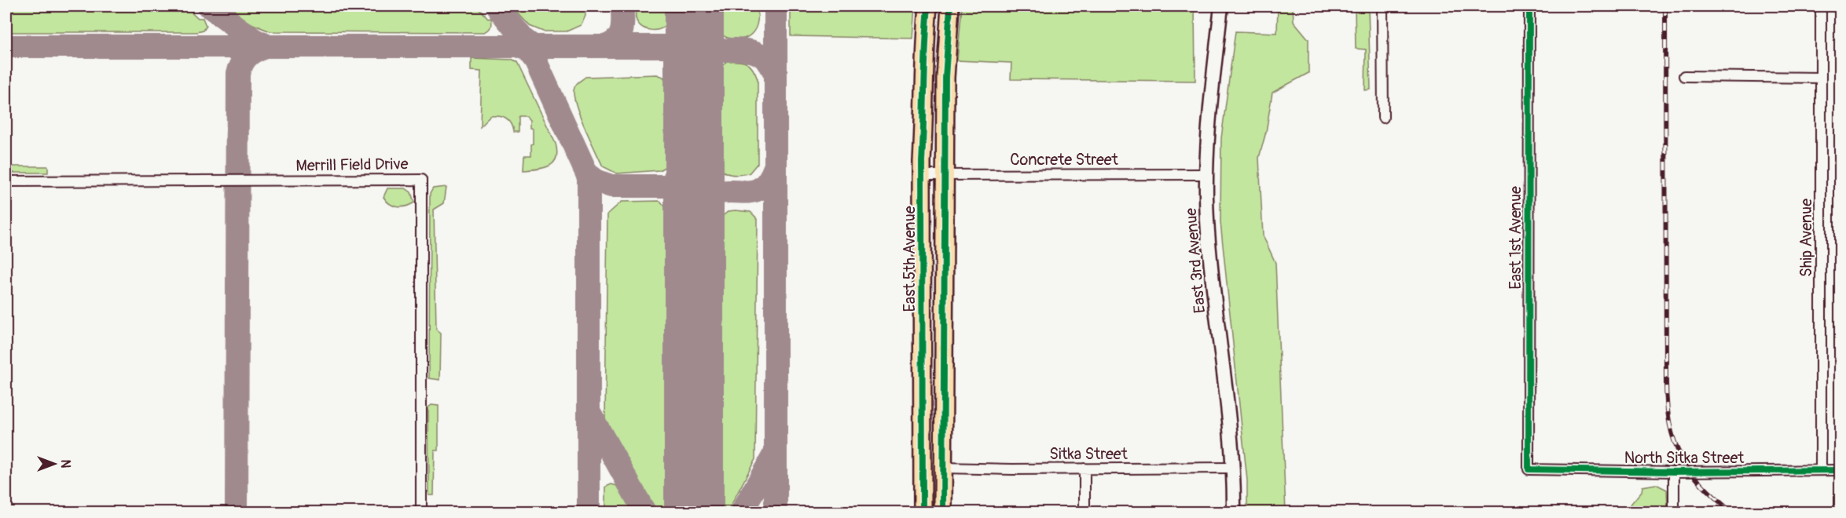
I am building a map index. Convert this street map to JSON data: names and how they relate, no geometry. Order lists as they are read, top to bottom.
{
  "streets": {
    "highway": ["East 5th Avenue"],
    "main road": ["East 3rd Avenue"],
    "street": [
      "Concrete Street",
      "Merrill Field Drive",
      "East 1st Avenue",
      "Ship Avenue",
      "Sitka Street",
      "North Sitka Street"
    ]
  },
  "crossings": [
    ["Concrete Street", "East 5th Avenue"],
    ["Concrete Street", "East 3rd Avenue"],
    ["East 1st Avenue", "North Sitka Street"],
    ["Ship Avenue", "North Sitka Street"],
    ["East 3rd Avenue", "Sitka Street"]
  ],
  "north": "right"
}
